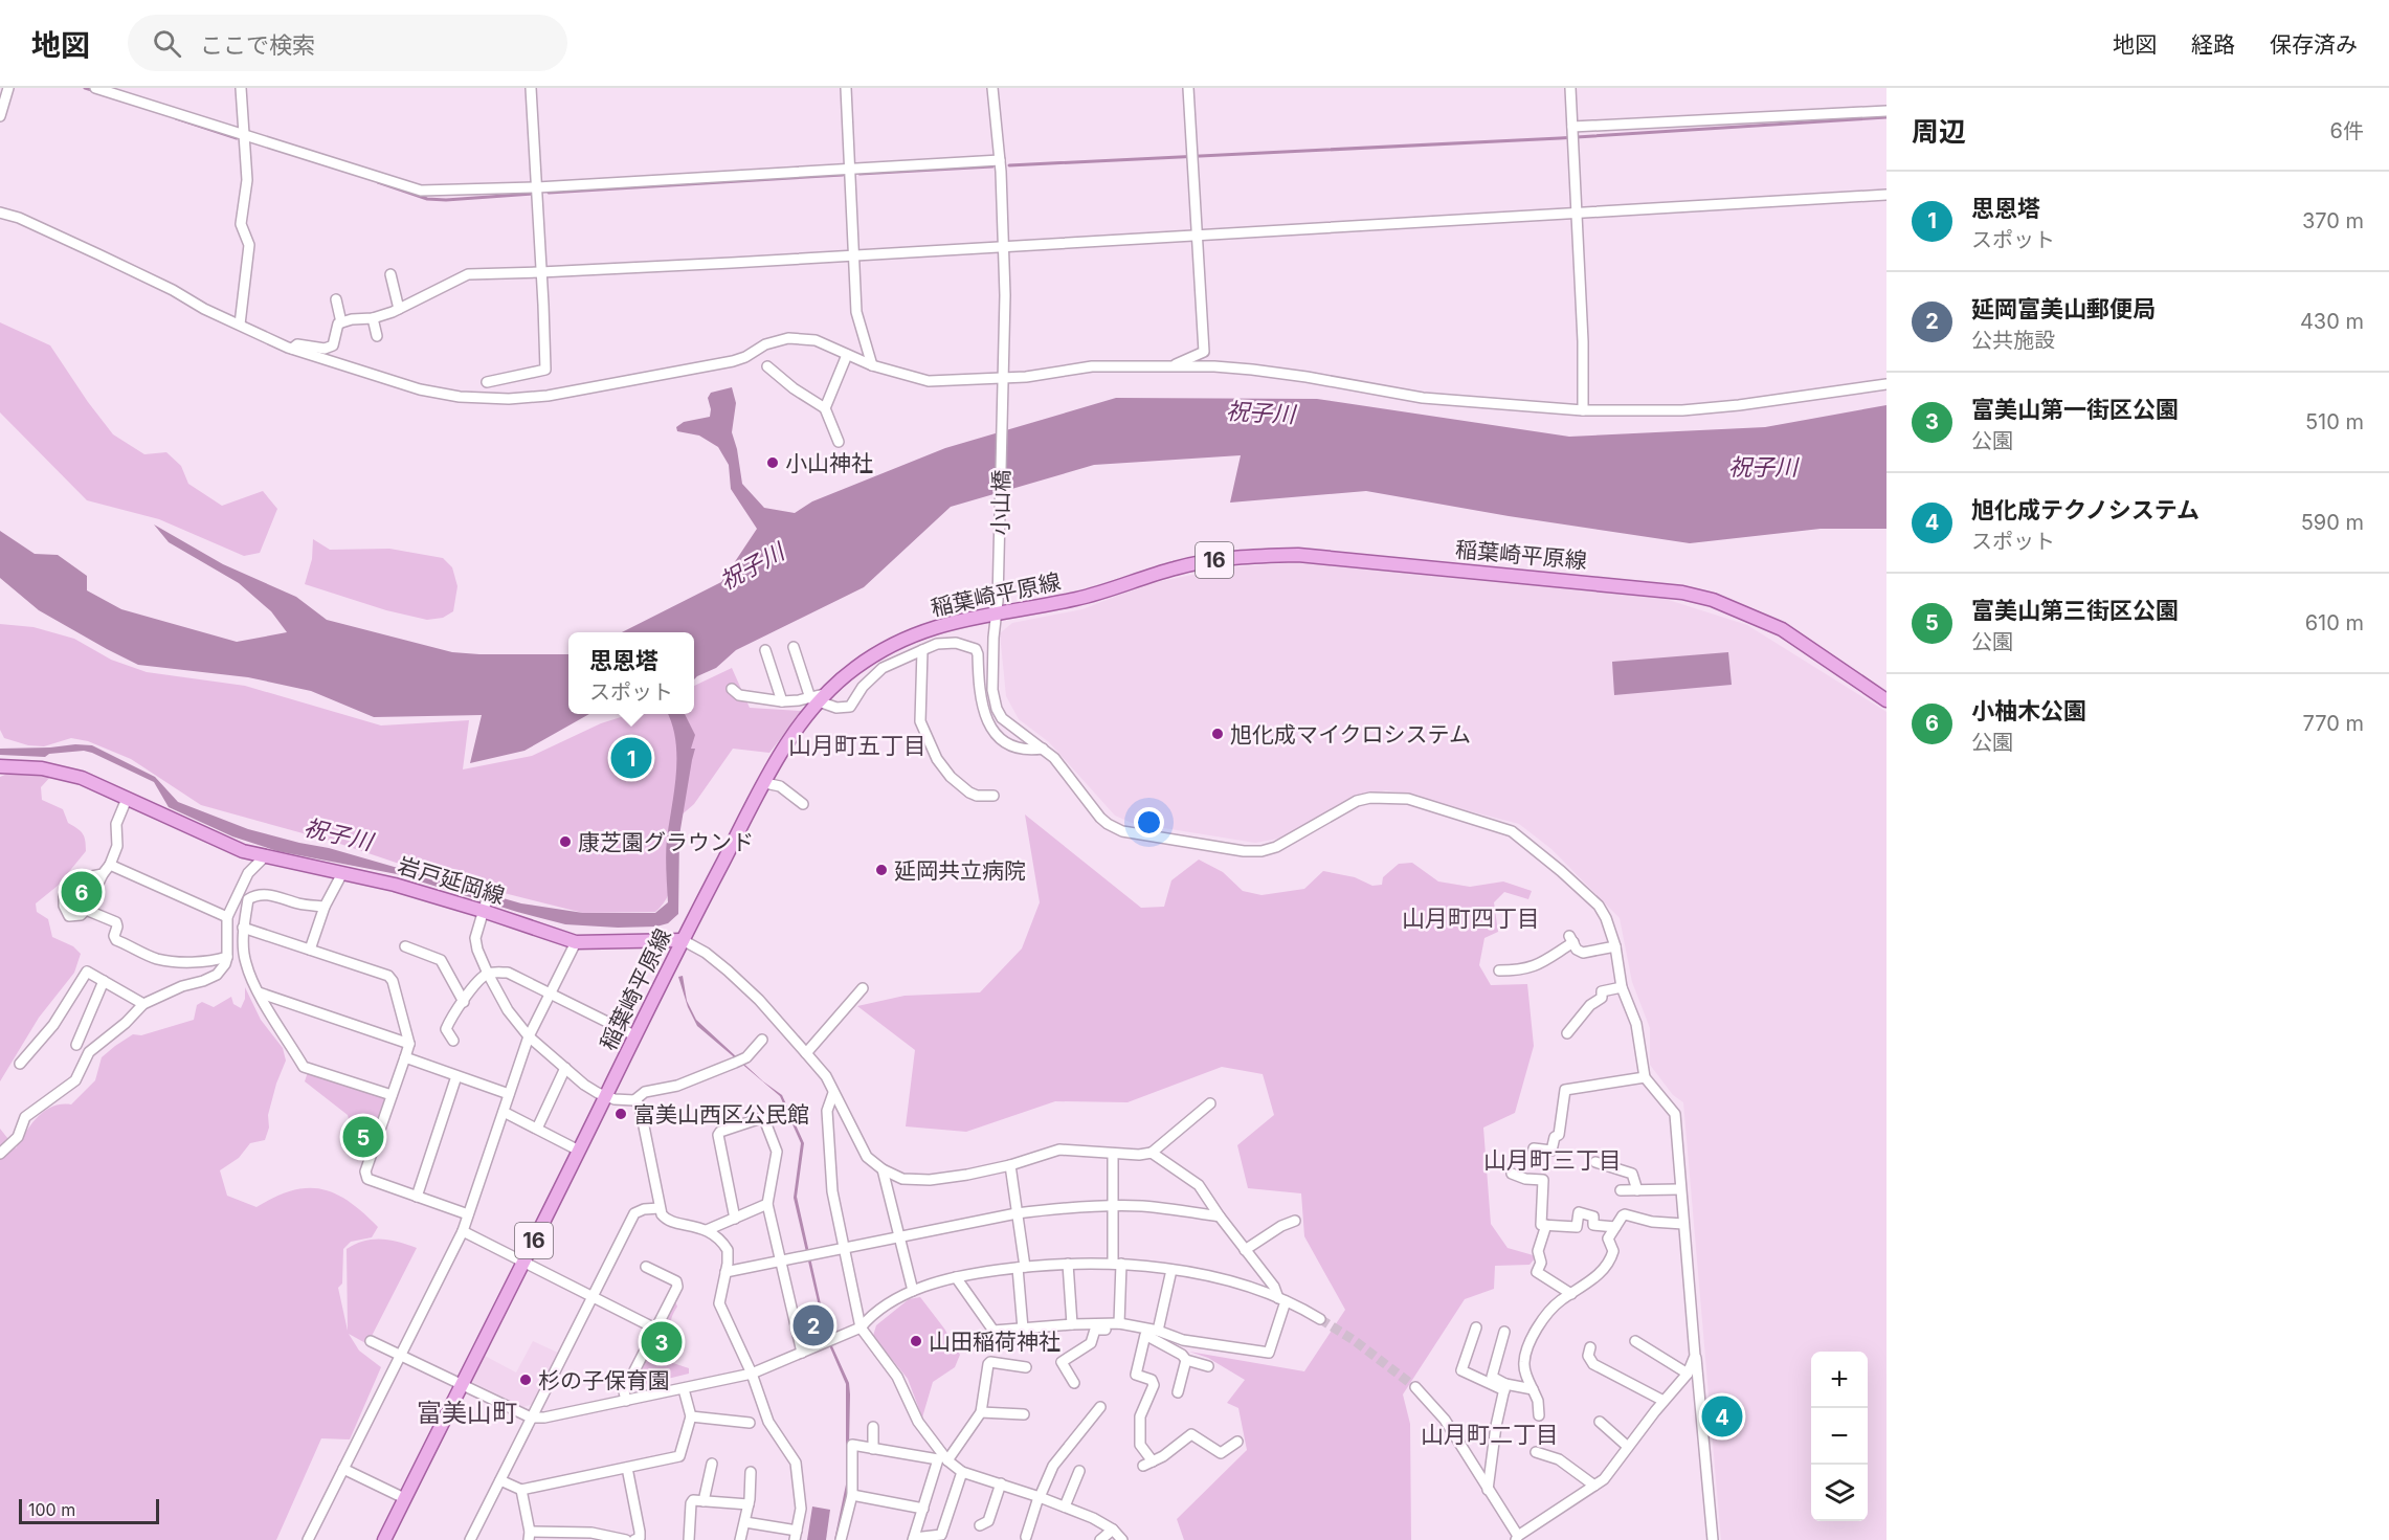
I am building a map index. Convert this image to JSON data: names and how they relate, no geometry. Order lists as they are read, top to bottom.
{
  "streets": {
    "main road": ["稲葉崎平原線", "16", "岩戸延岡線"],
    "street": ["小山橋"]
  },
  "crossings": [
    ["小山橋", "稲葉崎平原線"],
    ["稲葉崎平原線", "岩戸延岡線"]
  ],
  "districts": [
    "山月町五丁目",
    "山月町四丁目",
    "山月町三丁目",
    "富美山町",
    "山月町二丁目"
  ],
  "water": ["祝子川"],
  "places": [
    "小山神社",
    "旭化成マイクロシステム",
    "康芝園グラウンド",
    "延岡共立病院",
    "富美山西区公民館",
    "山田稲荷神社",
    "杉の子保育園"
  ],
  "scale_bar": "100 m",
  "page": {
    "header": "地図",
    "search": "ここで検索",
    "nav": ["地図", "経路", "保存済み"],
    "heading": ["周辺", "6件"],
    "list": [
      {
        "mark": "1",
        "name": "思恩塔",
        "note": "スポット",
        "value": "370 m"
      },
      {
        "mark": "2",
        "name": "延岡富美山郵便局",
        "note": "公共施設",
        "value": "430 m"
      },
      {
        "mark": "3",
        "name": "富美山第一街区公園",
        "note": "公園",
        "value": "510 m"
      },
      {
        "mark": "4",
        "name": "旭化成テクノシステム",
        "note": "スポット",
        "value": "590 m"
      },
      {
        "mark": "5",
        "name": "富美山第三街区公園",
        "note": "公園",
        "value": "610 m"
      },
      {
        "mark": "6",
        "name": "小柚木公園",
        "note": "公園",
        "value": "770 m"
      }
    ],
    "popup": ["思恩塔", "スポット"],
    "pins": [
      "1",
      "6",
      "5",
      "2",
      "3",
      "4"
    ],
    "map_buttons": ["+", "−"],
    "scale": "100 m"
  }
}
